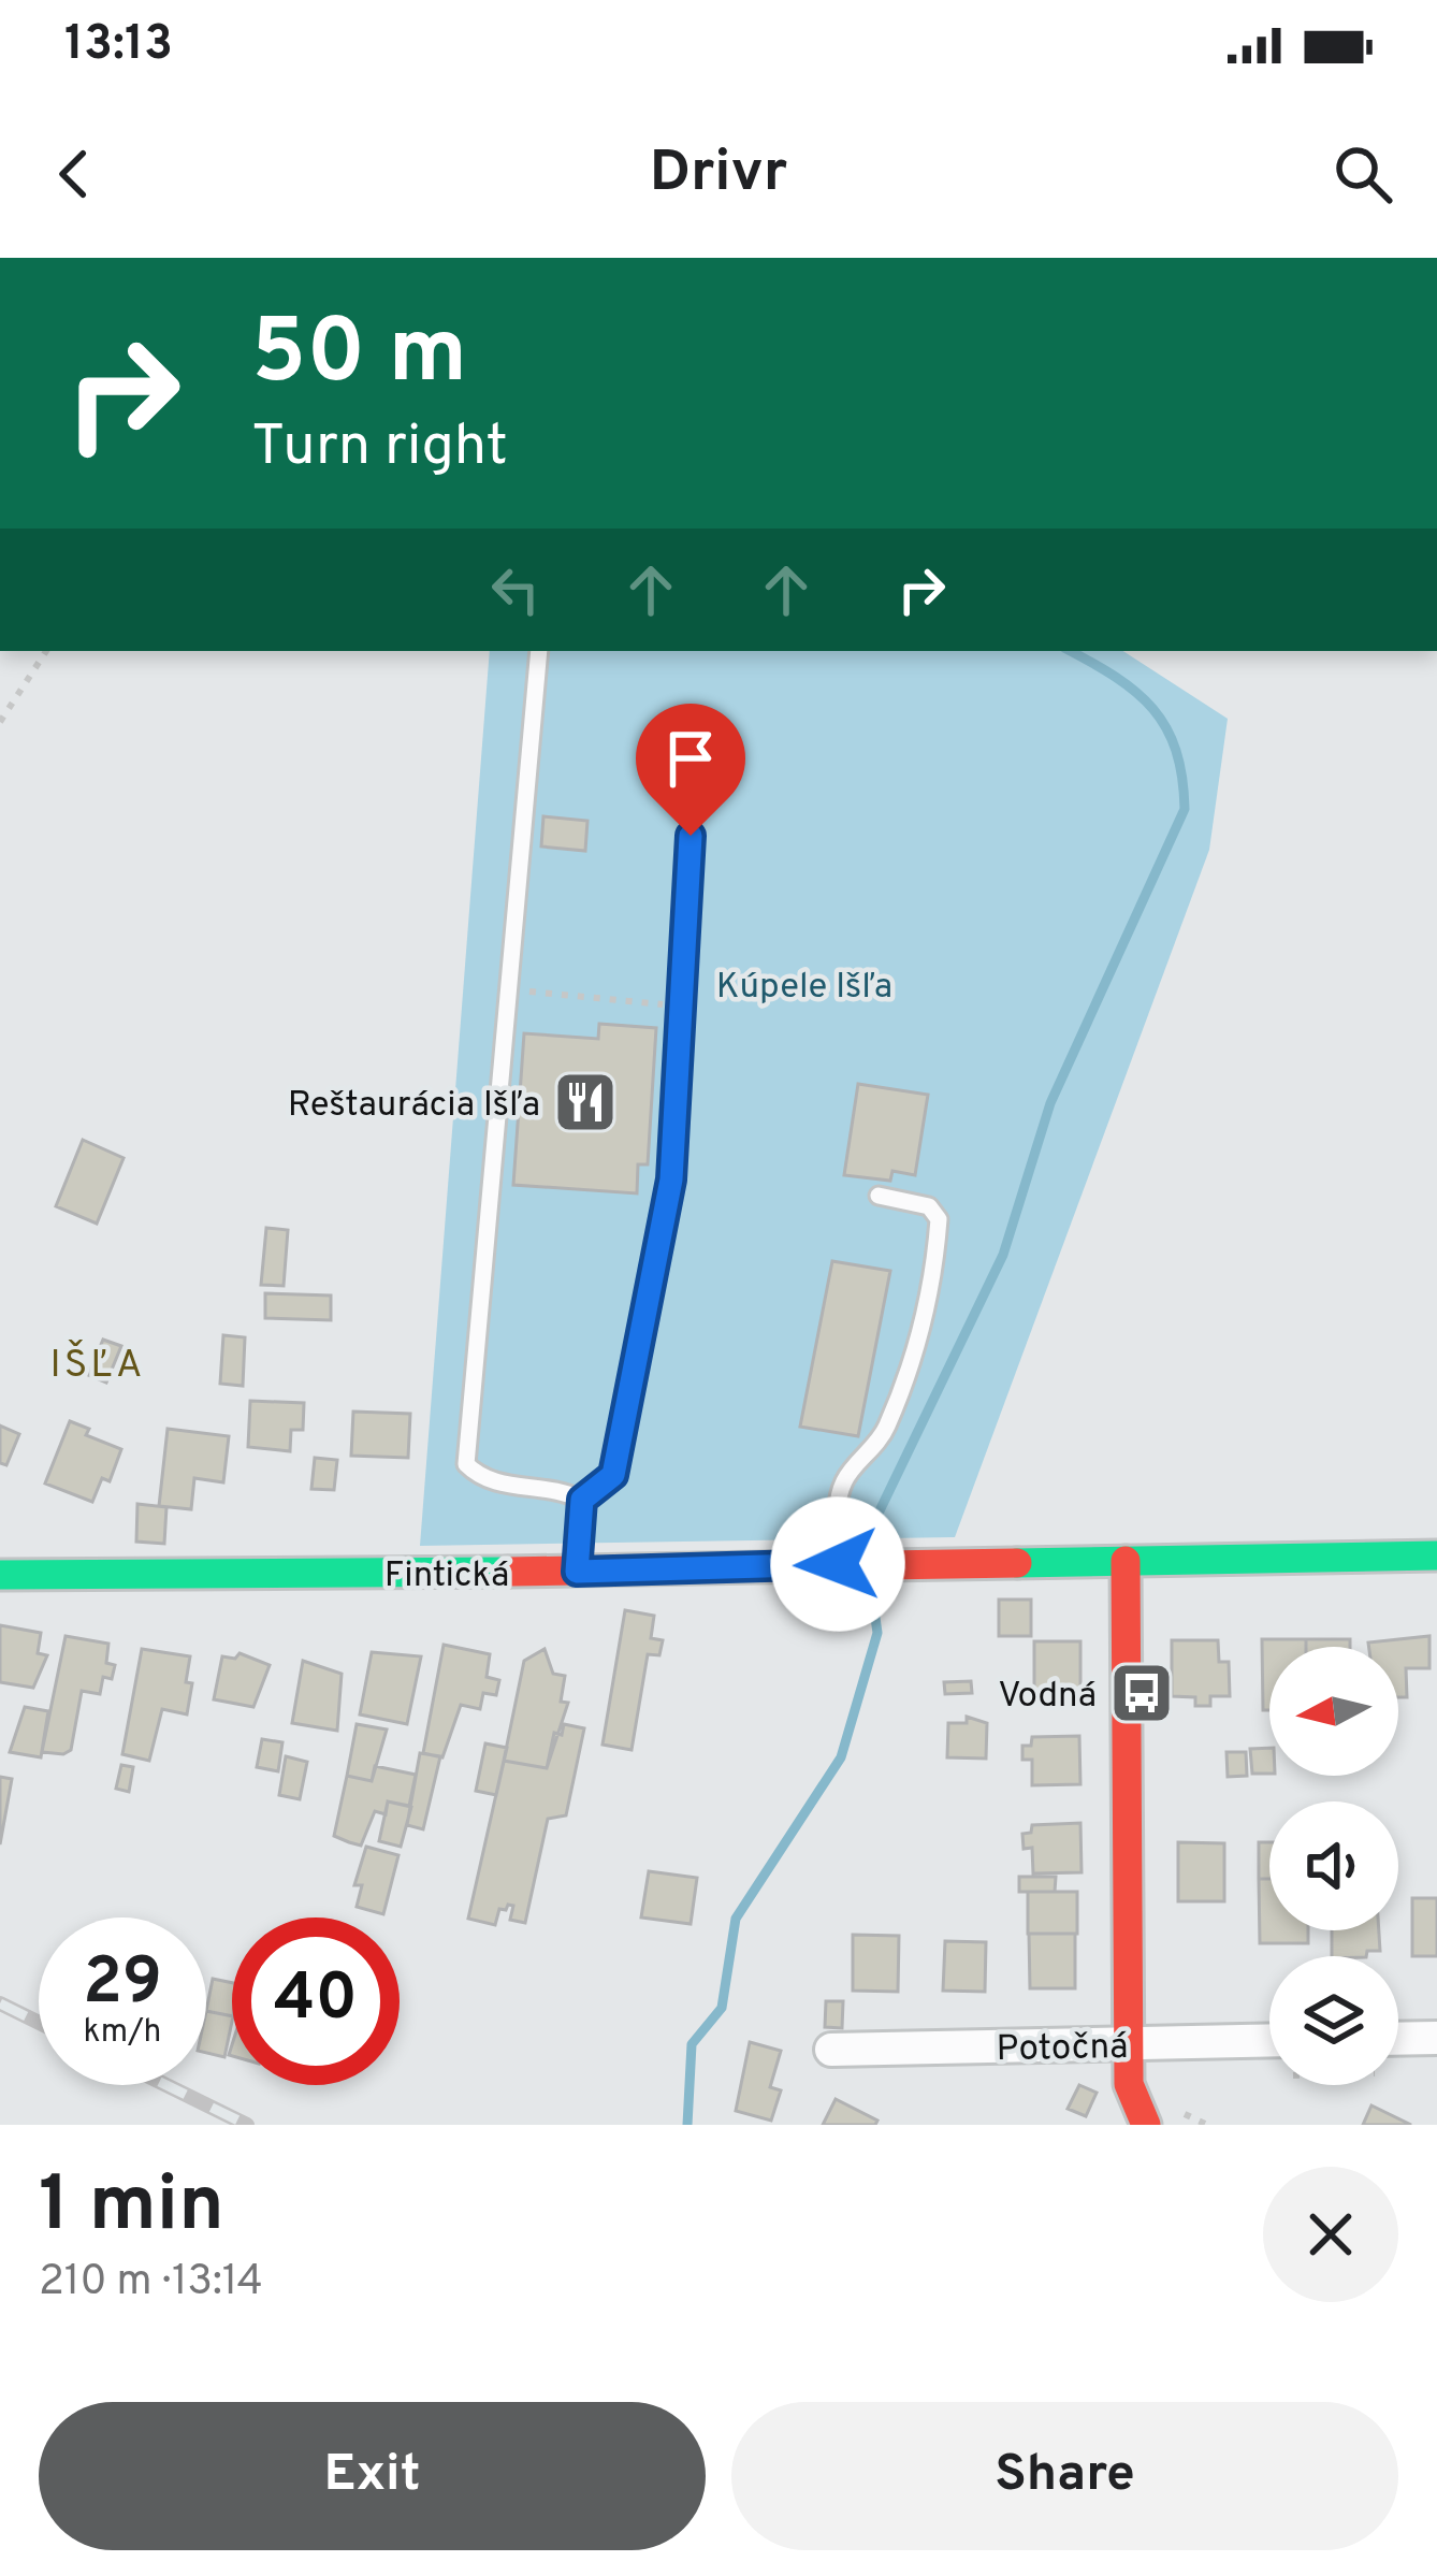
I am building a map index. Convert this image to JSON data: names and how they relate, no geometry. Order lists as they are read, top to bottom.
{
  "streets": {
    "street": ["Fintická", "Potočná"]
  },
  "districts": ["IŠĽA"],
  "parks": ["Kúpele Išľa"],
  "places": {
    "restaurant": ["Reštaurácia Išľa"],
    "bus stop": ["Vodná"]
  },
  "north": "left",
  "page": {
    "status": "13:13",
    "header": "Drivr",
    "turn": ["50 m", "Turn right"],
    "speed": "29 km/h",
    "limit": "40",
    "heading": ["1 min", "210 m · 13:14"],
    "buttons": ["Exit", "Share"]
  }
}
